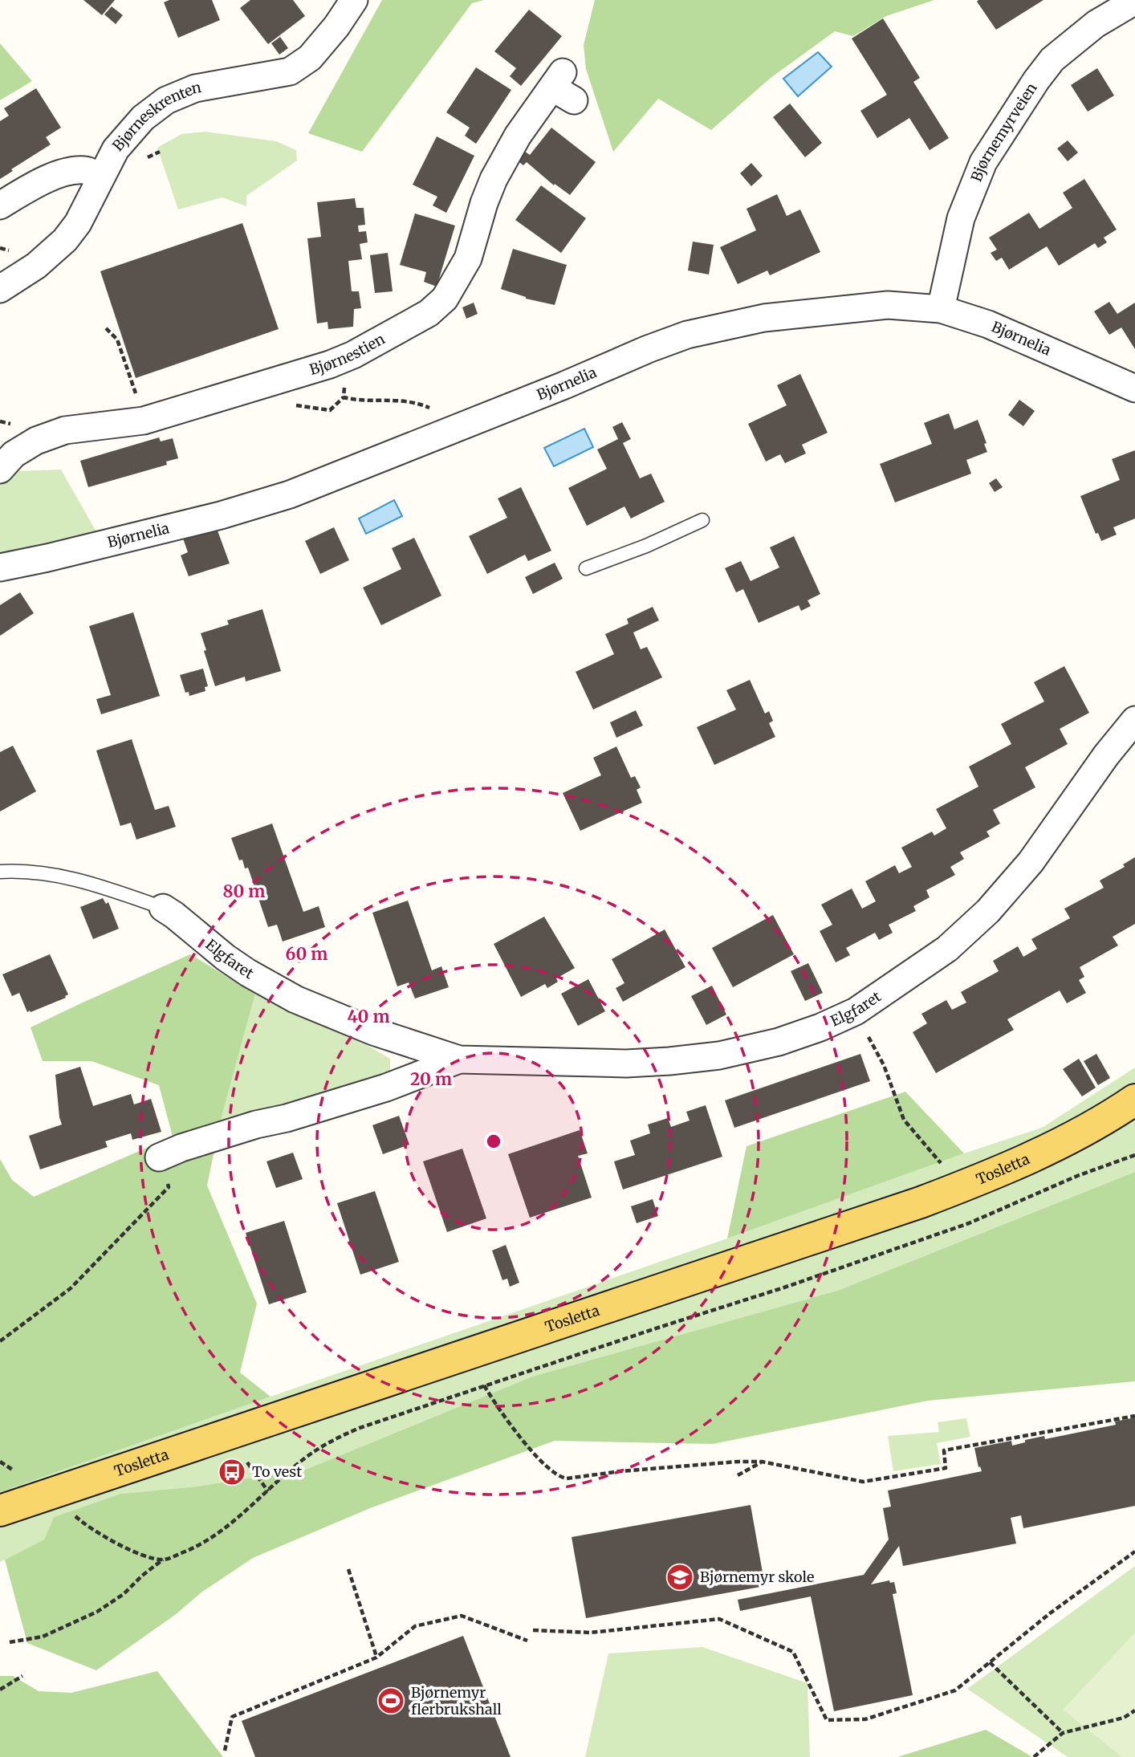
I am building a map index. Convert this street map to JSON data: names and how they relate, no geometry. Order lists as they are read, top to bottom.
{
  "streets": {
    "main road": ["Tosletta"],
    "street": [
      "Bjørneskrenten",
      "Bjørnemyrveien",
      "Bjørnelia",
      "Bjørnestien",
      "Elgfaret"
    ]
  },
  "crossings": [
    ["Bjørnemyrveien", "Bjørnelia"]
  ],
  "places": {
    "bus stop": ["To vest"],
    "school or university": ["Bjørnemyr skole"],
    "sports": ["Bjørnemyr flerbrukshall"]
  },
  "rings": [
    "80 m",
    "60 m",
    "40 m",
    "20 m"
  ]
}
